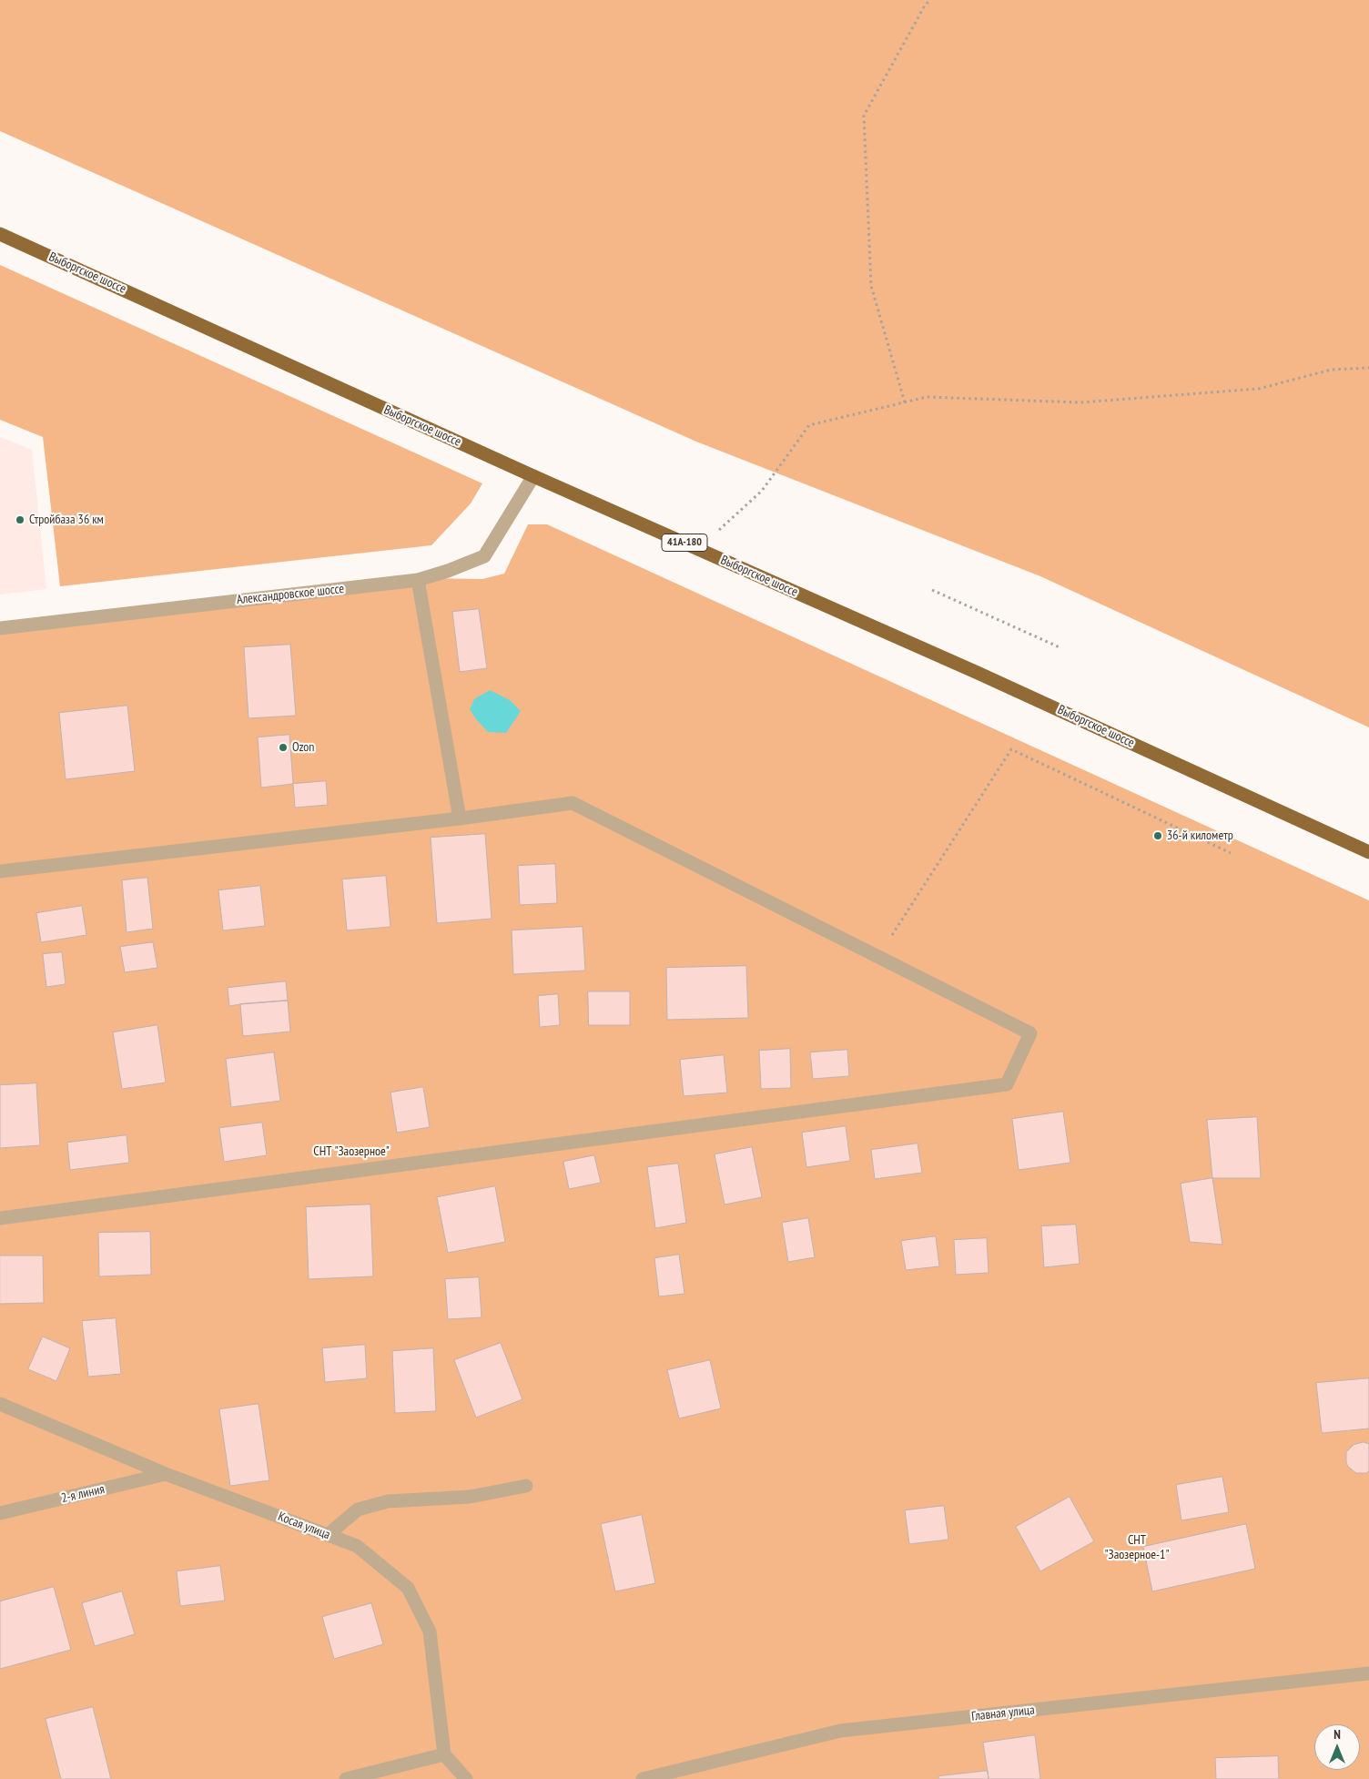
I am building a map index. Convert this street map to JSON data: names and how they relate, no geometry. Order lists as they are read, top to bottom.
{
  "streets": {
    "main road": ["Выборгское шоссе", "41А-180"],
    "street": [
      "Александровское шоссе",
      "2-я линия",
      "Косая улица",
      "Главная улица"
    ]
  },
  "crossings": [
    ["Выборгское шоссе", "Александровское шоссе"],
    ["2-я линия", "Косая улица"]
  ],
  "parks": ["СНТ \"Заозерное\"", "СНТ \"Заозерное-1\""],
  "places": ["Стройбаза 36 км", "Ozon", "36-й километр"],
  "north": "top"
}
